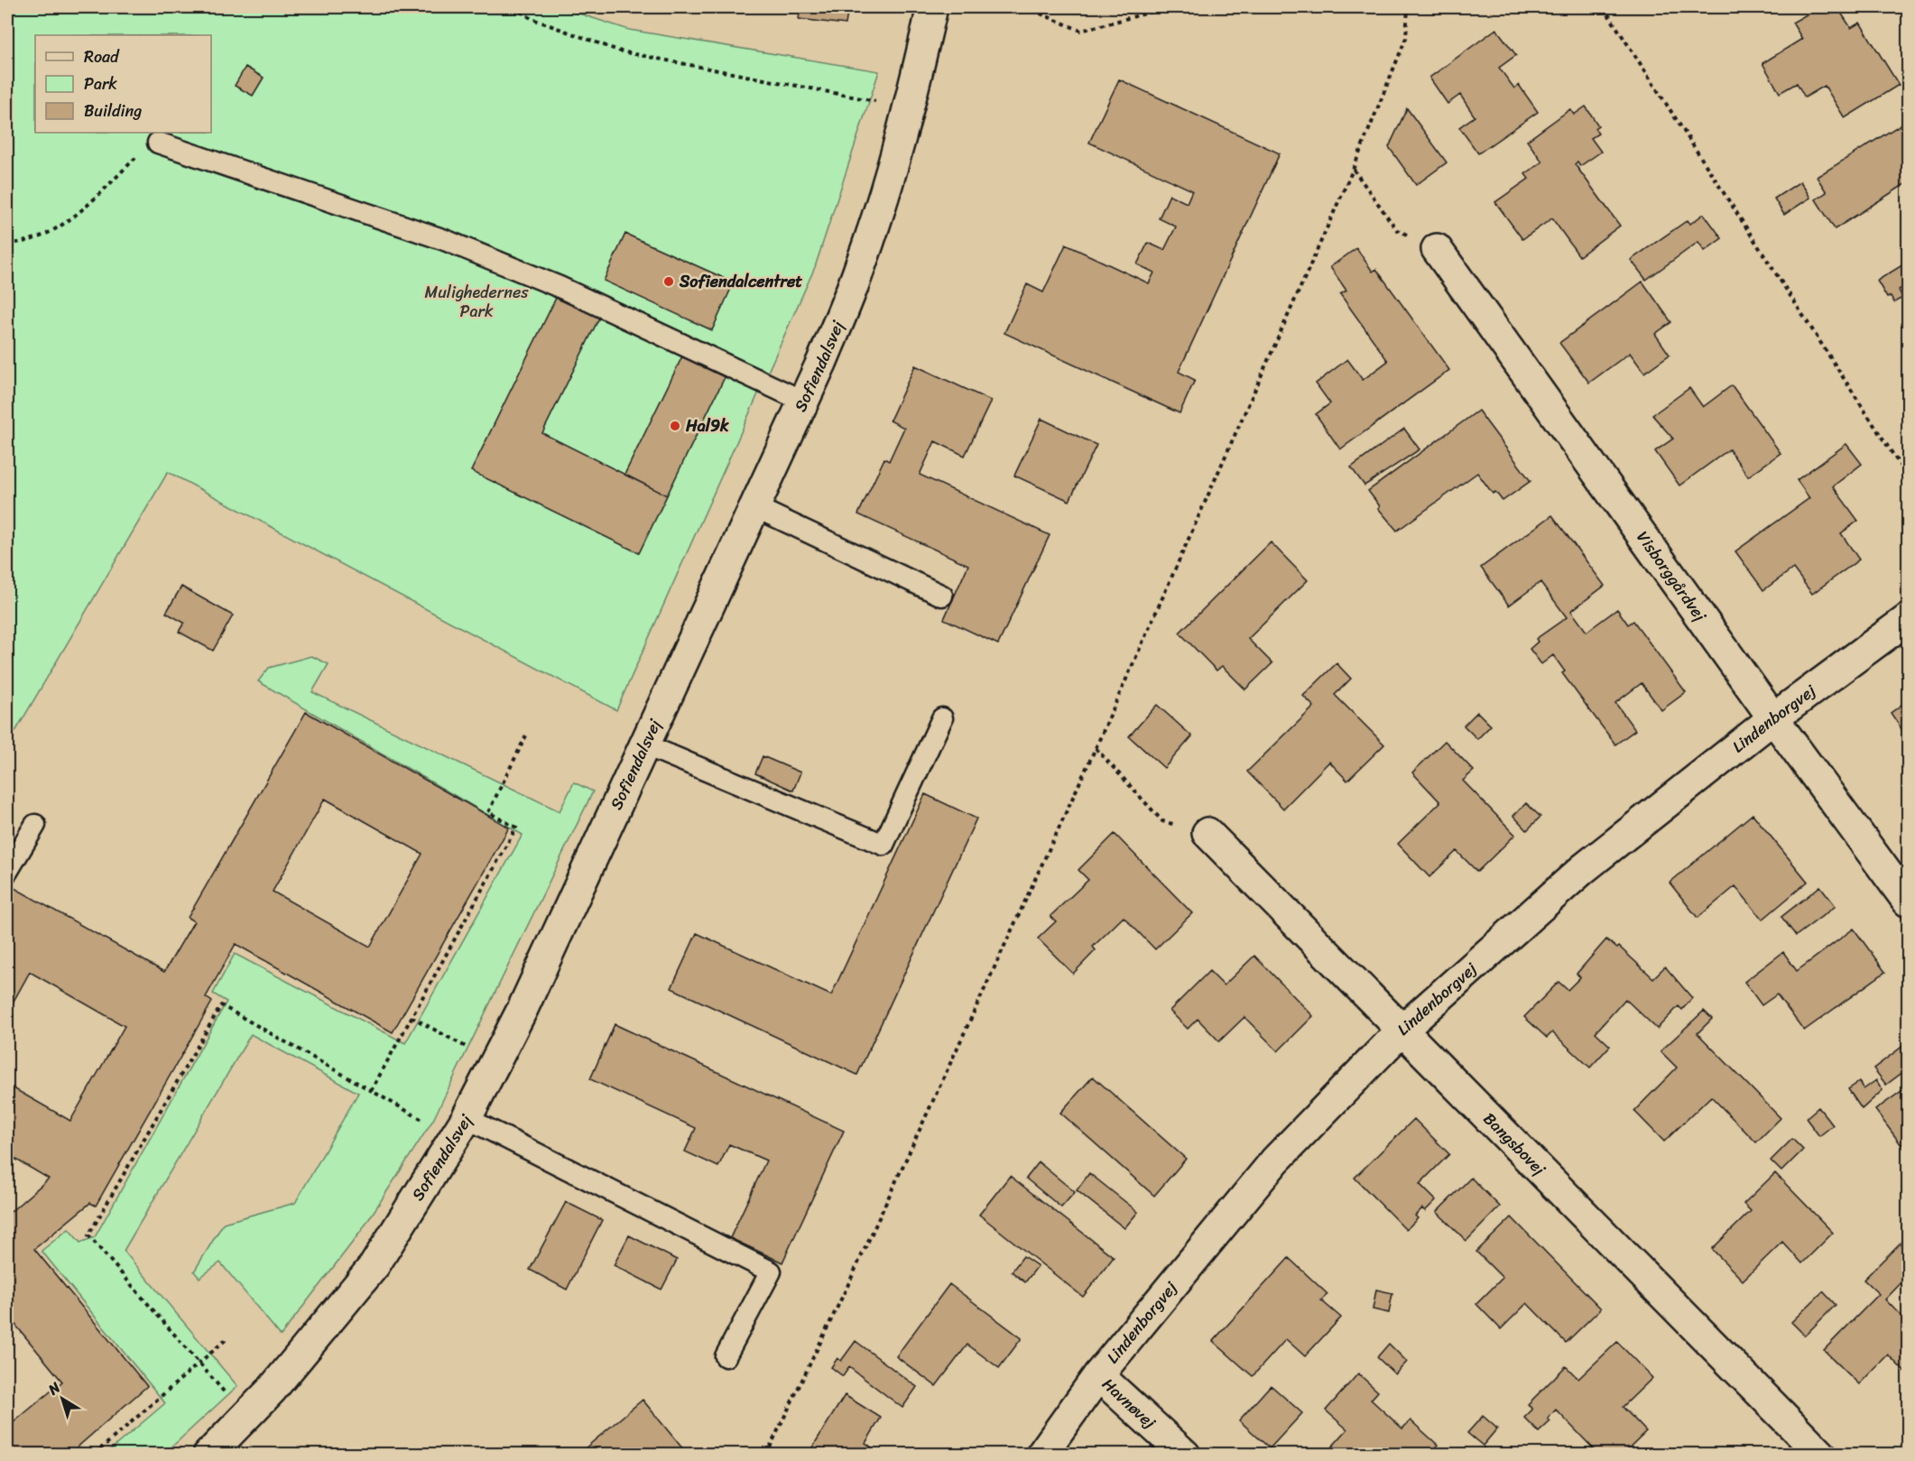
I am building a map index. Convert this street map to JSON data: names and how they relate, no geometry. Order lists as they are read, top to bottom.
{
  "streets": {
    "street": [
      "Sofiendalsvej",
      "Visborggårdvej",
      "Lindenborgvej",
      "Bangsbovej",
      "Havnøvej"
    ]
  },
  "crossings": [
    ["Visborggårdvej", "Lindenborgvej"],
    ["Lindenborgvej", "Bangsbovej"],
    ["Lindenborgvej", "Havnøvej"]
  ],
  "parks": ["Mulighedernes Park"],
  "places": ["Sofiendalcentret", "Hal9k"],
  "legend": ["Road", "Park", "Building"],
  "north": "top left"
}
